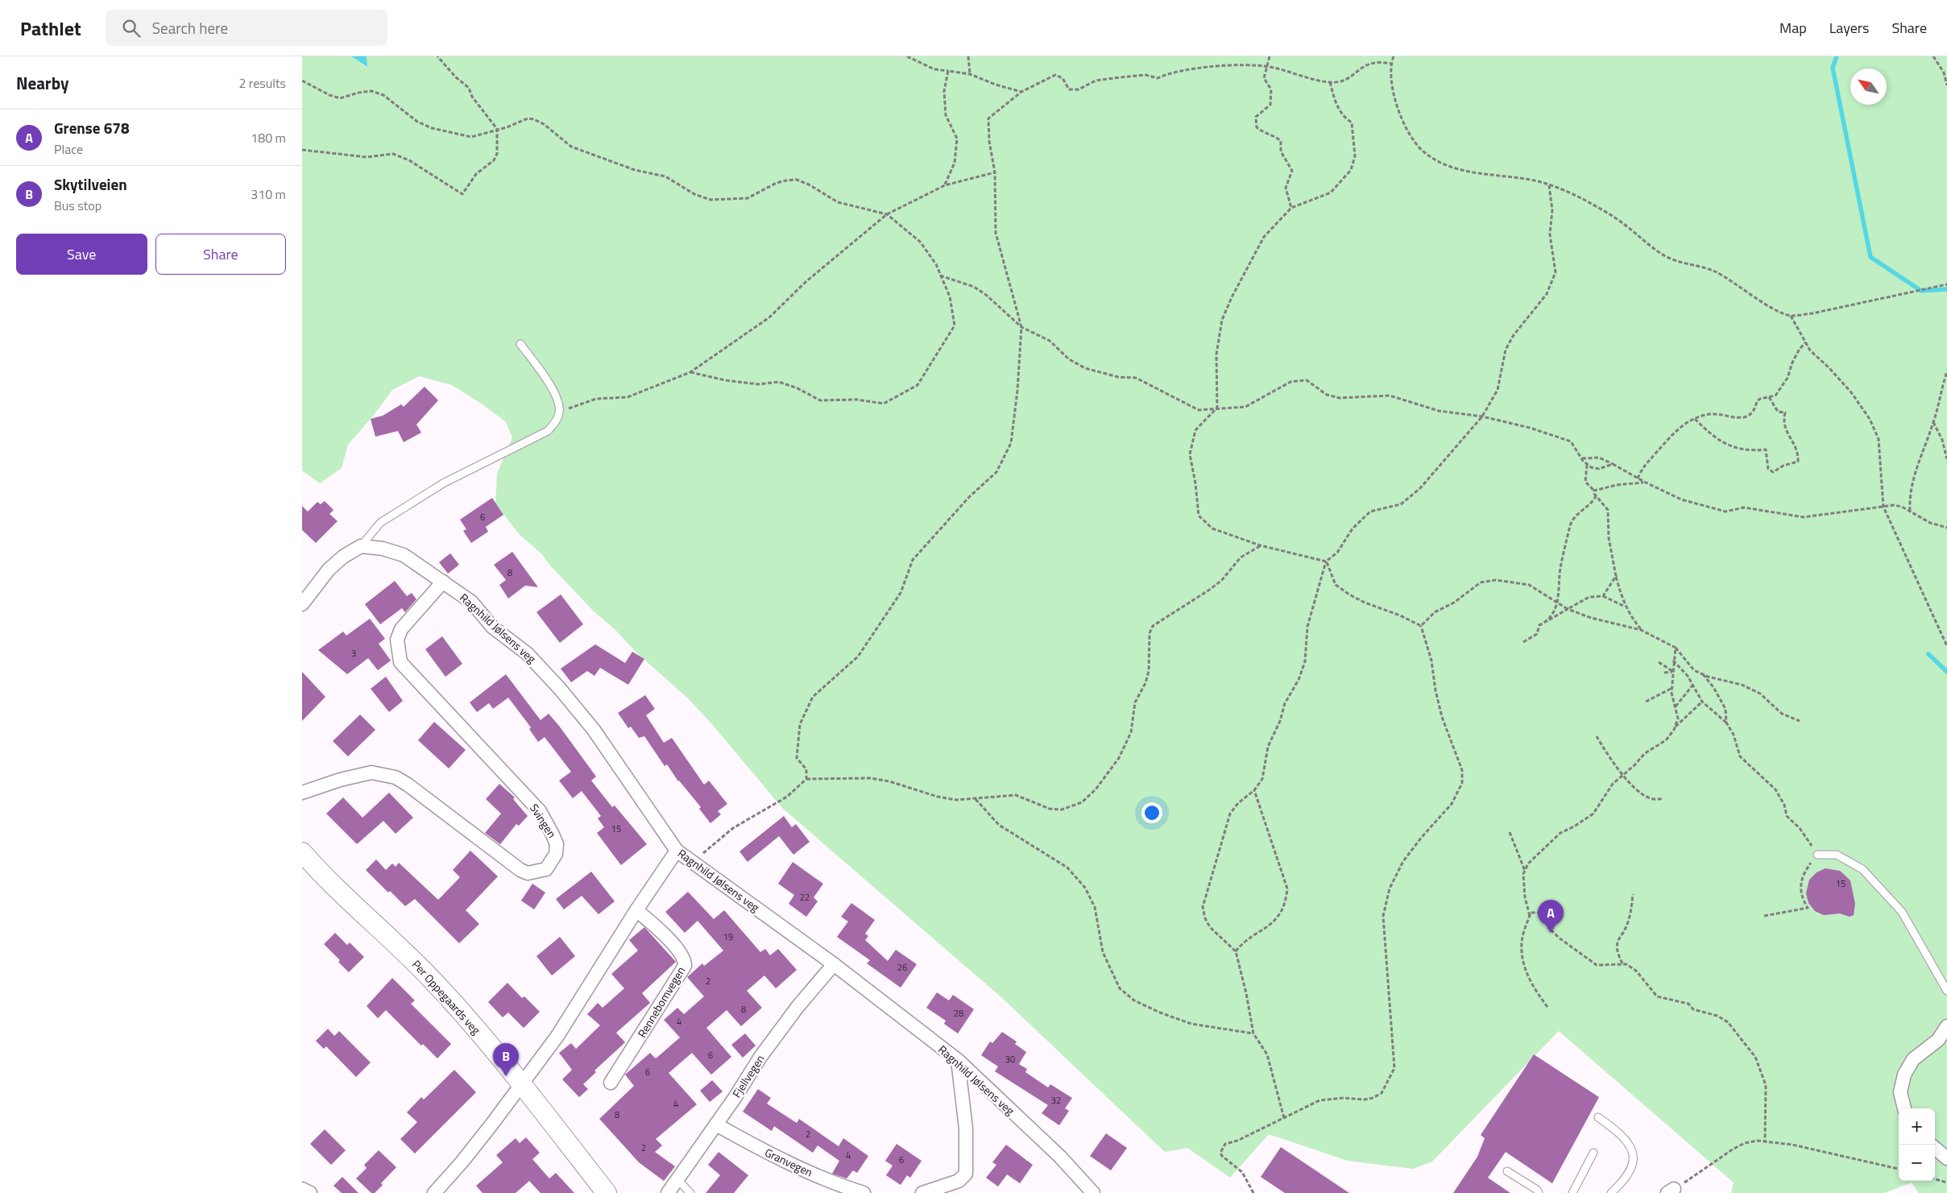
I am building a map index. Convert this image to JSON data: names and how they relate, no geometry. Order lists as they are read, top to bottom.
{
  "streets": {
    "street": [
      "Ragnhild Jølsens veg",
      "Svingen",
      "Per Oppegaards veg",
      "Rennebomvegen",
      "Fjellvegen",
      "Granvegen"
    ]
  },
  "crossings": [
    ["Ragnhild Jølsens veg", "Svingen"],
    ["Ragnhild Jølsens veg", "Fjellvegen"],
    ["Fjellvegen", "Granvegen"]
  ],
  "house_numbers": [
    "6",
    "8",
    "3",
    "15",
    "15",
    "22",
    "19",
    "26",
    "2",
    "8",
    "28",
    "4",
    "6",
    "30",
    "6",
    "32",
    "4",
    "8",
    "2",
    "2",
    "4",
    "6"
  ],
  "north": "top left",
  "page": {
    "header": "Pathlet",
    "search": "Search here",
    "nav": ["Map", "Layers", "Share"],
    "heading": ["Nearby", "2 results"],
    "list": [
      {
        "mark": "A",
        "name": "Grense 678",
        "note": "Place",
        "value": "180 m"
      },
      {
        "mark": "B",
        "name": "Skytilveien",
        "note": "Bus stop",
        "value": "310 m"
      }
    ],
    "buttons": ["Save", "Share"],
    "pins": ["A", "B"],
    "map_buttons": ["+", "−"]
  }
}
